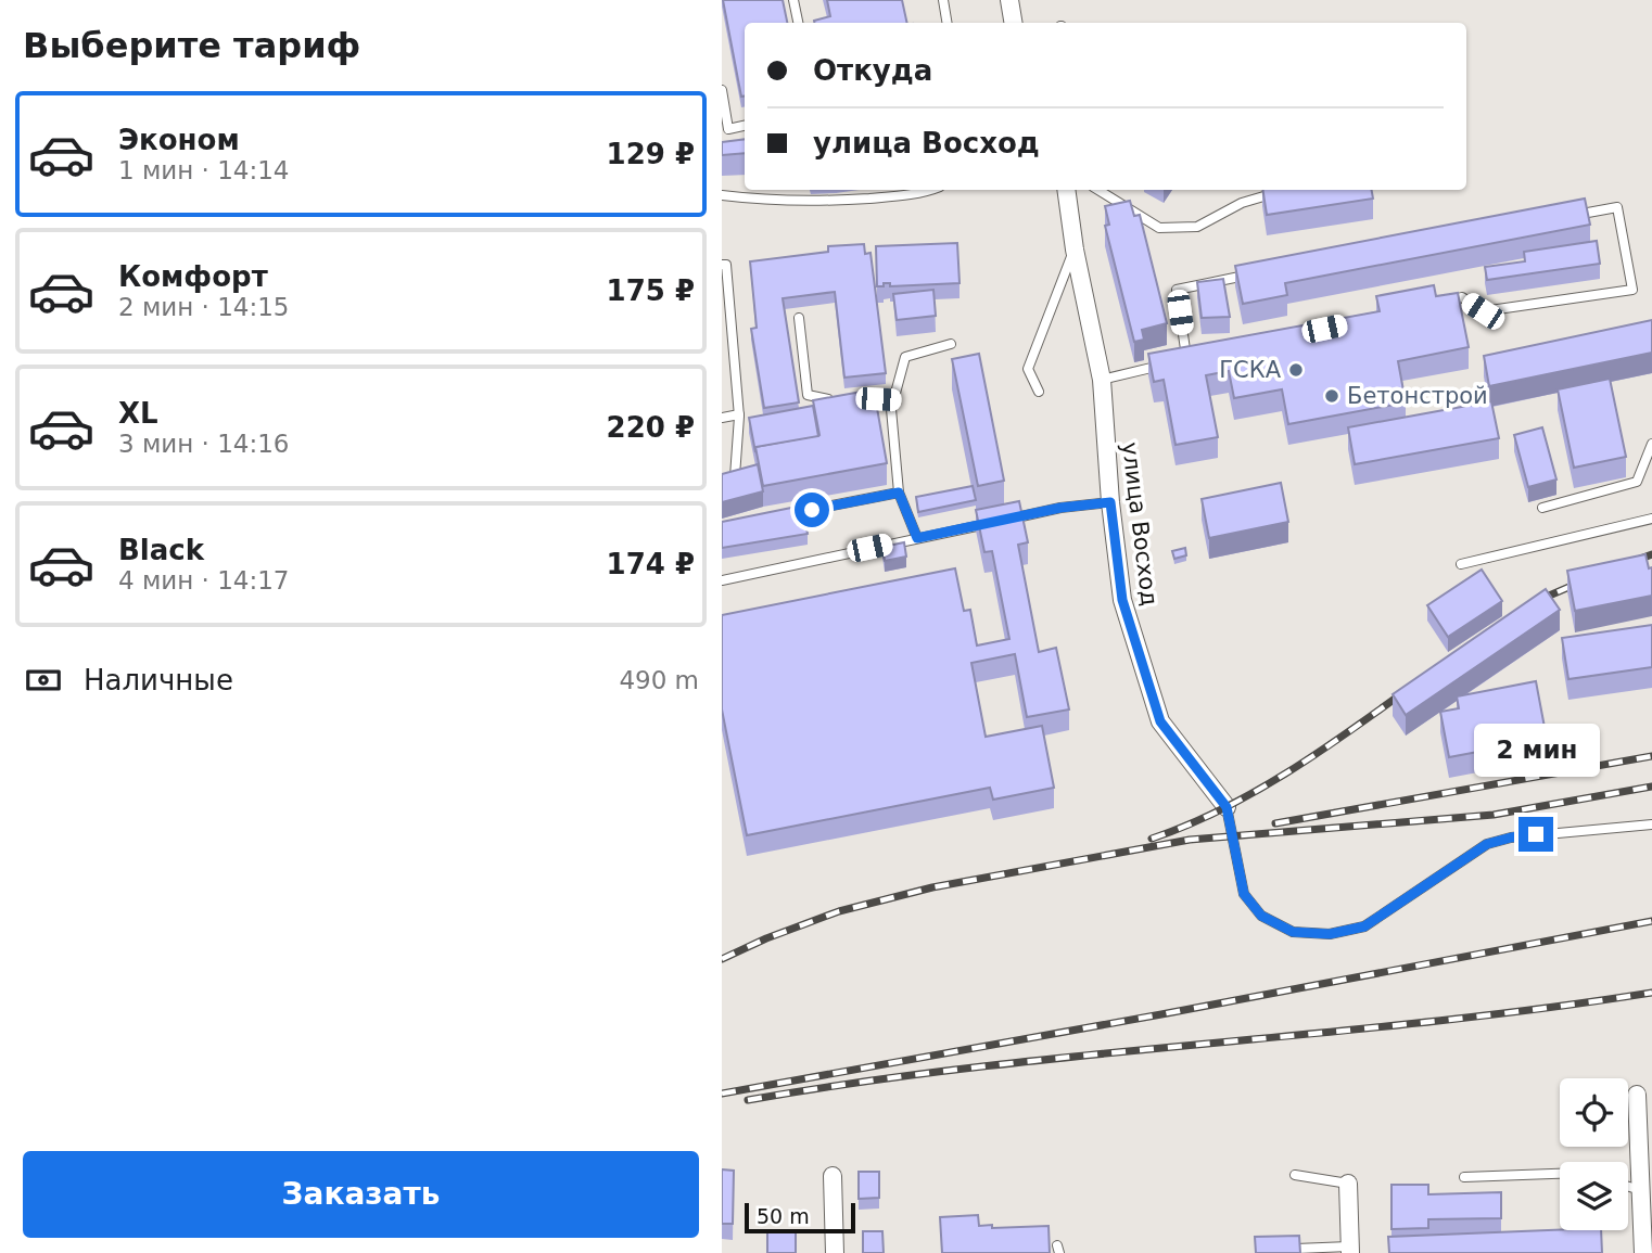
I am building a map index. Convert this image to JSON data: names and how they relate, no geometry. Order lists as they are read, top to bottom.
{
  "streets": {
    "street": ["улица Восход"]
  },
  "places": ["ГСКА", "Бетонстрой"],
  "scale_bar": "50 m",
  "page": {
    "heading": "Выберите тариф",
    "banner": ["Откуда", "улица Восход"],
    "list": [
      {
        "name": "Эконом",
        "note": "1 мин · 14:14",
        "value": "129 ₽"
      },
      {
        "name": "Комфорт",
        "note": "2 мин · 14:15",
        "value": "175 ₽"
      },
      {
        "name": "XL",
        "note": "3 мин · 14:16",
        "value": "220 ₽"
      },
      {
        "name": "Black",
        "note": "4 мин · 14:17",
        "value": "174 ₽"
      }
    ],
    "pay": ["Наличные", "490 m"],
    "bubble": "2 мин",
    "buttons": "Заказать",
    "scale": "50 m"
  }
}
